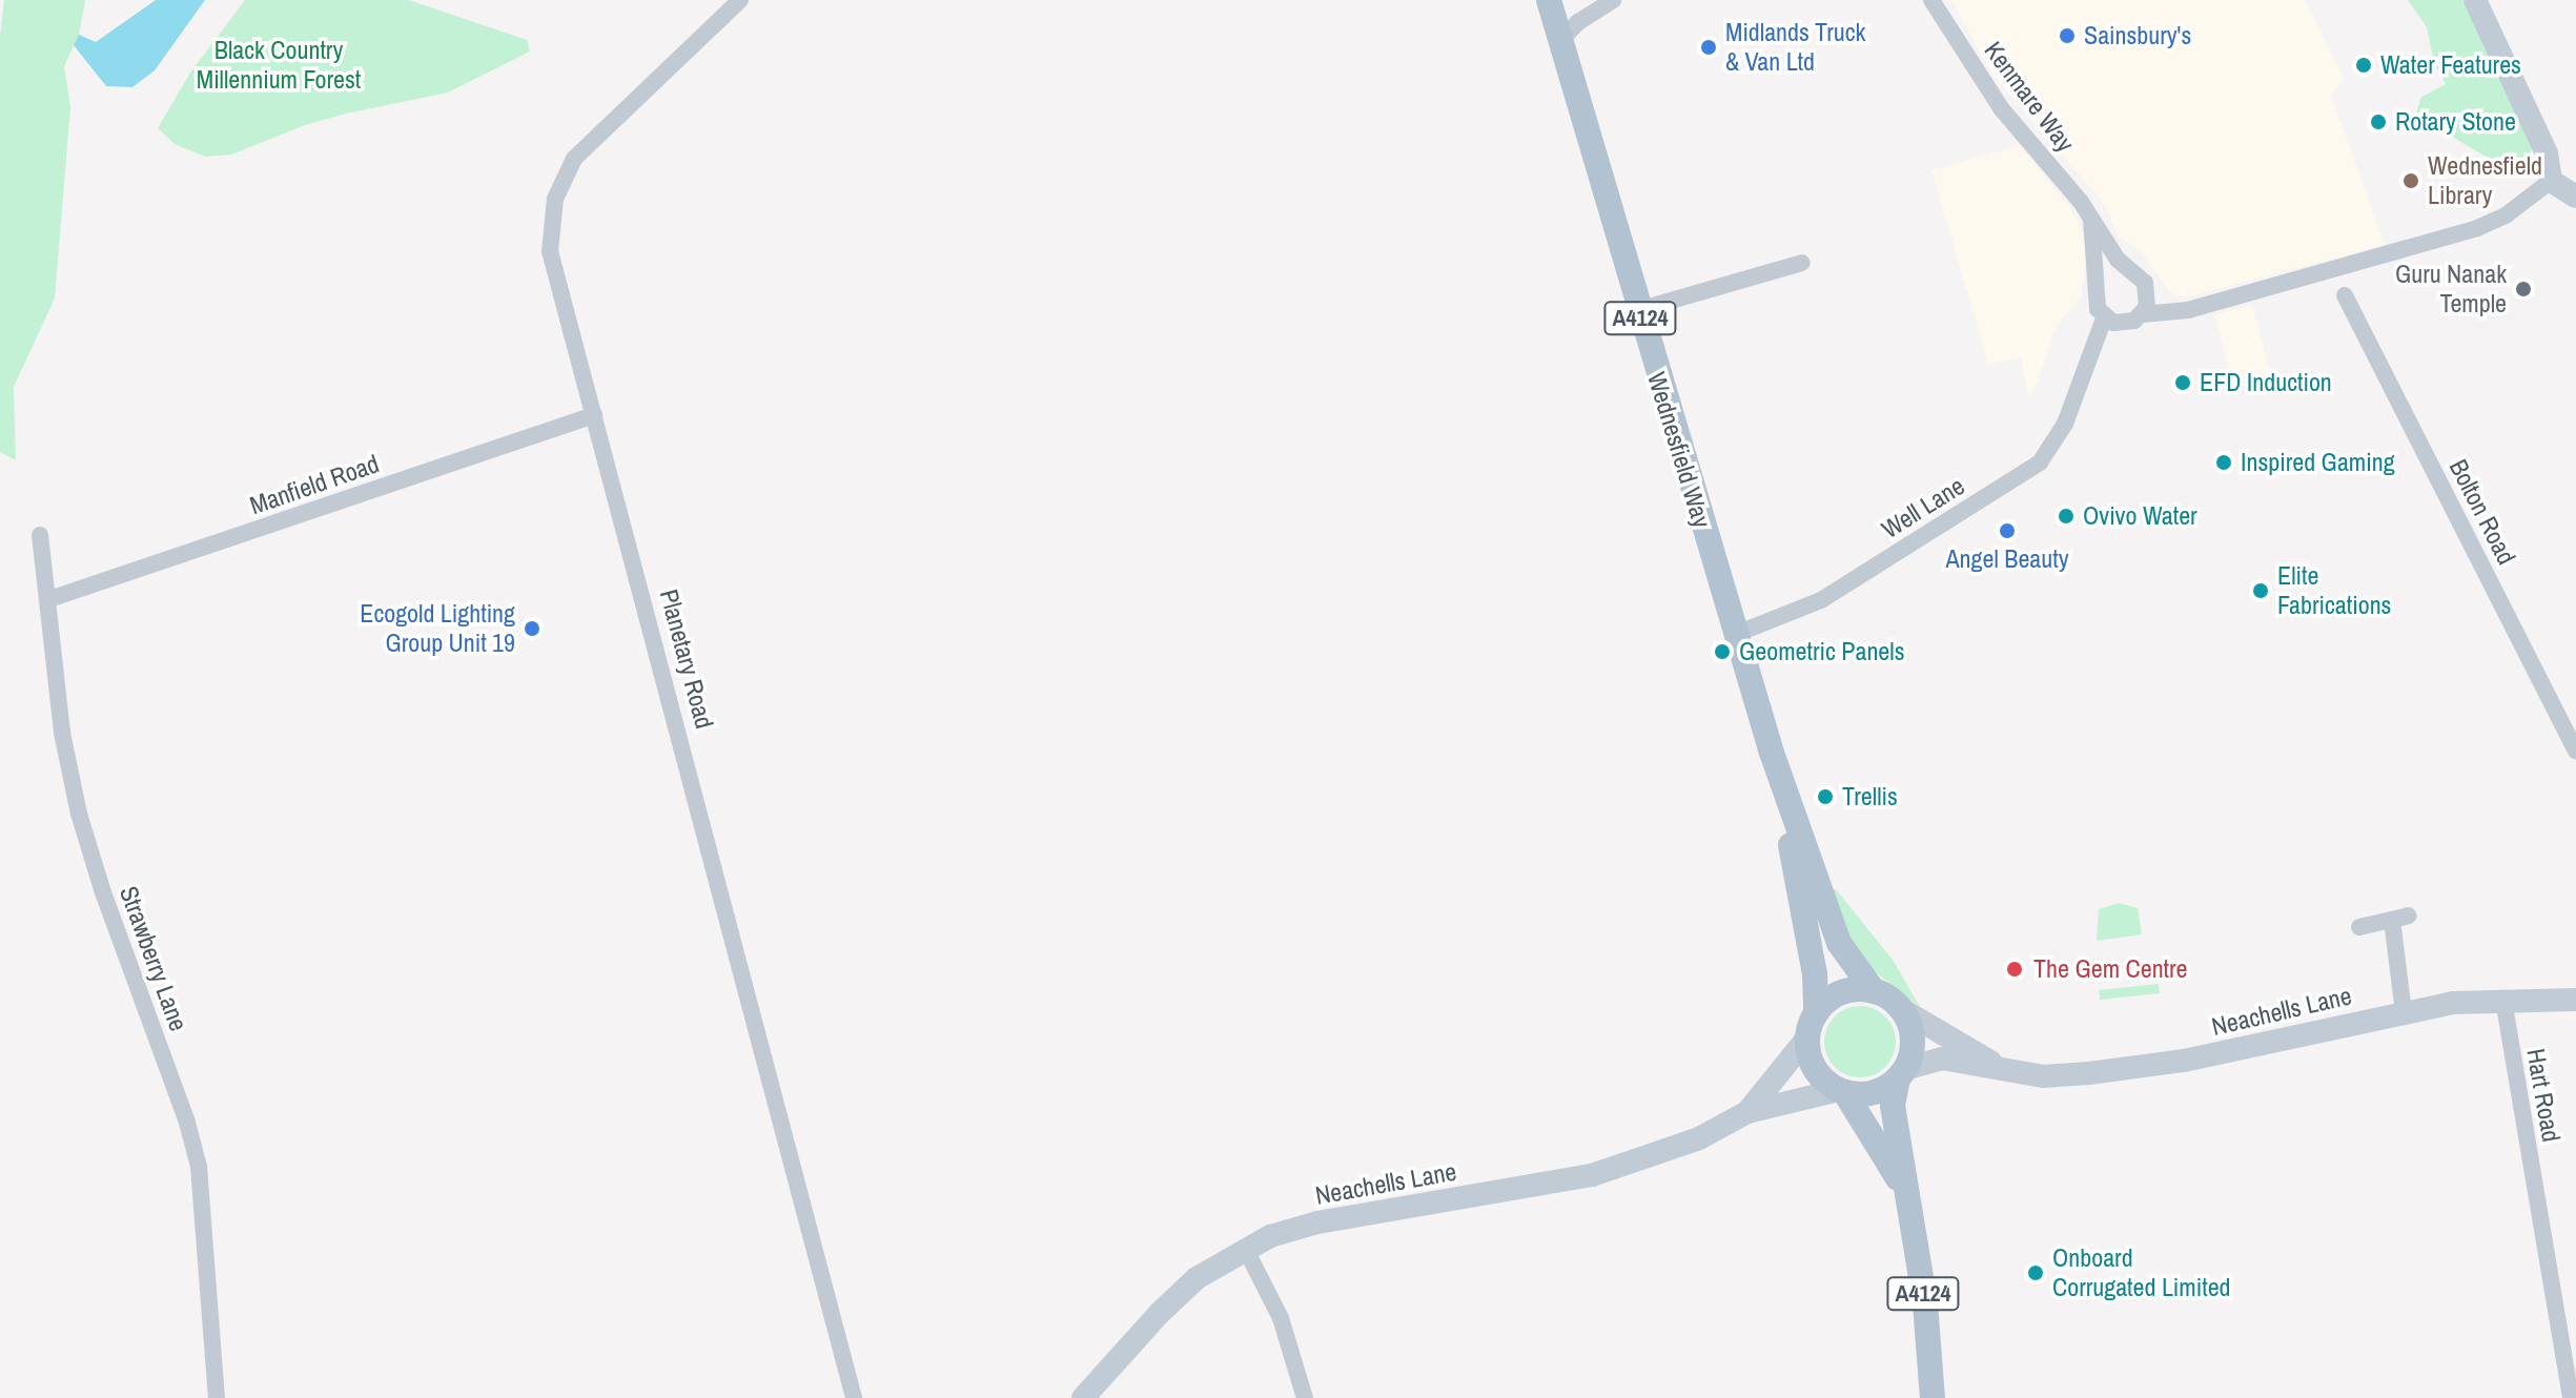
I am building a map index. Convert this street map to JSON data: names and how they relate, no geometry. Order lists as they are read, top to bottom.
{
  "streets": {
    "main road": ["A4124", "Wednesfield Way"],
    "street": [
      "Kenmare Way",
      "Manfield Road",
      "Well Lane",
      "Bolton Road",
      "Planetary Road",
      "Strawberry Lane",
      "Neachells Lane",
      "Hart Road"
    ]
  },
  "crossings": [
    ["A4124", "Wednesfield Way"],
    ["A4124", "Neachells Lane"],
    ["Wednesfield Way", "Well Lane"],
    ["Wednesfield Way", "Neachells Lane"],
    ["Manfield Road", "Planetary Road"],
    ["Manfield Road", "Strawberry Lane"],
    ["Neachells Lane", "Hart Road"]
  ],
  "parks": ["Black Country Millennium Forest"],
  "places": [
    "Sainsbury's",
    "Midlands Truck & Van Ltd",
    "Water Features",
    "Rotary Stone",
    "Wednesfield Library",
    "Guru Nanak Temple",
    "EFD Induction",
    "Inspired Gaming",
    "Ovivo Water",
    "Angel Beauty",
    "Elite Fabrications",
    "Ecogold Lighting Group Unit 19",
    "Geometric Panels",
    "Trellis",
    "The Gem Centre",
    "Onboard Corrugated Limited"
  ]
}
